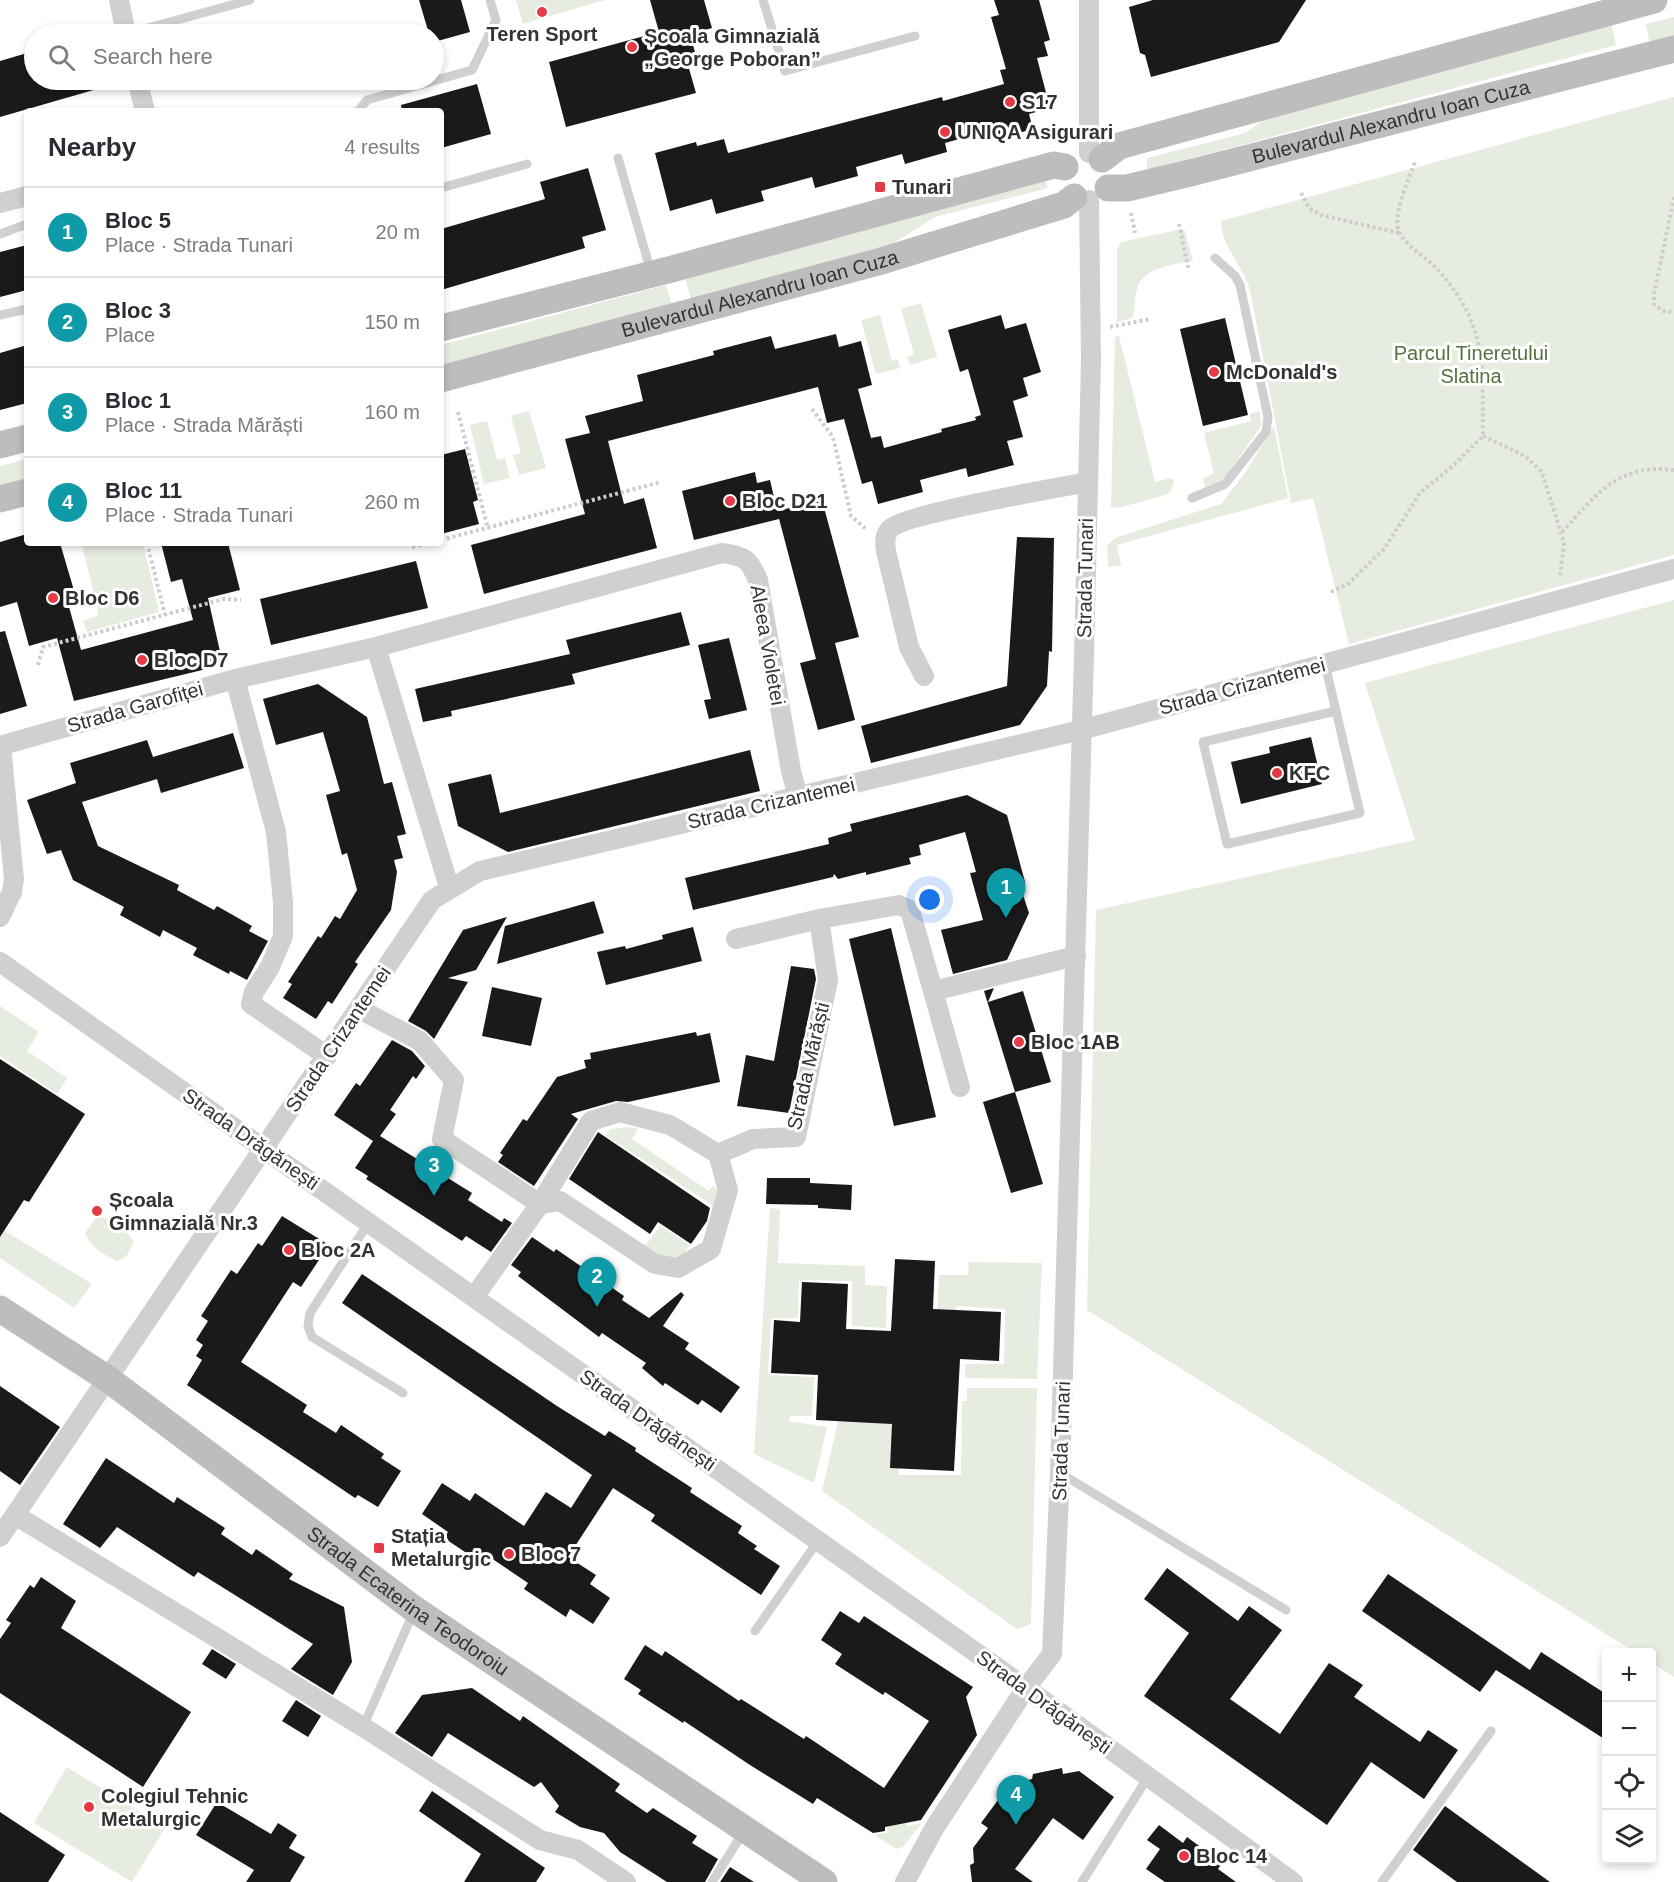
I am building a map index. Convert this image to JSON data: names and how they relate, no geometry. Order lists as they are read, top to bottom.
{
  "streets": {
    "main road": ["Bulevardul Alexandru Ioan Cuza", "Strada Ecaterina Teodoroiu"],
    "street": [
      "Strada Tunari",
      "Aleea Violetei",
      "Strada Crizantemei",
      "Strada Garofiței",
      "Strada Mărăști",
      "Strada Drăgănești"
    ]
  },
  "crossings": [
    ["Bulevardul Alexandru Ioan Cuza", "Strada Tunari"],
    ["Strada Tunari", "Strada Crizantemei"],
    ["Strada Tunari", "Strada Drăgănești"],
    ["Aleea Violetei", "Strada Crizantemei"],
    ["Aleea Violetei", "Strada Garofiței"],
    ["Strada Crizantemei", "Strada Drăgănești"],
    ["Strada Crizantemei", "Strada Ecaterina Teodoroiu"]
  ],
  "parks": ["Parcul Tineretului Slatina"],
  "places": {
    "other": [
      "Teren Sport",
      "Școala Gimnazială „George Poboran”",
      "S17",
      "UNIQA Asigurari",
      "McDonald's",
      "Bloc D21",
      "Bloc D6",
      "Bloc D7",
      "KFC",
      "Bloc 1AB",
      "Școala Gimnazială Nr.3",
      "Bloc 2A",
      "Bloc 7",
      "Colegiul Tehnic Metalurgic",
      "Bloc 14"
    ],
    "transit": ["Tunari", "Stația Metalurgic"]
  },
  "page": {
    "search": "Search here",
    "heading": ["Nearby", "4 results"],
    "list": [
      {
        "mark": "1",
        "name": "Bloc 5",
        "note": "Place · Strada Tunari",
        "value": "20 m"
      },
      {
        "mark": "2",
        "name": "Bloc 3",
        "note": "Place",
        "value": "150 m"
      },
      {
        "mark": "3",
        "name": "Bloc 1",
        "note": "Place · Strada Mărăști",
        "value": "160 m"
      },
      {
        "mark": "4",
        "name": "Bloc 11",
        "note": "Place · Strada Tunari",
        "value": "260 m"
      }
    ],
    "pins": [
      "1",
      "3",
      "2",
      "4"
    ],
    "map_buttons": ["+", "−"]
  }
}
